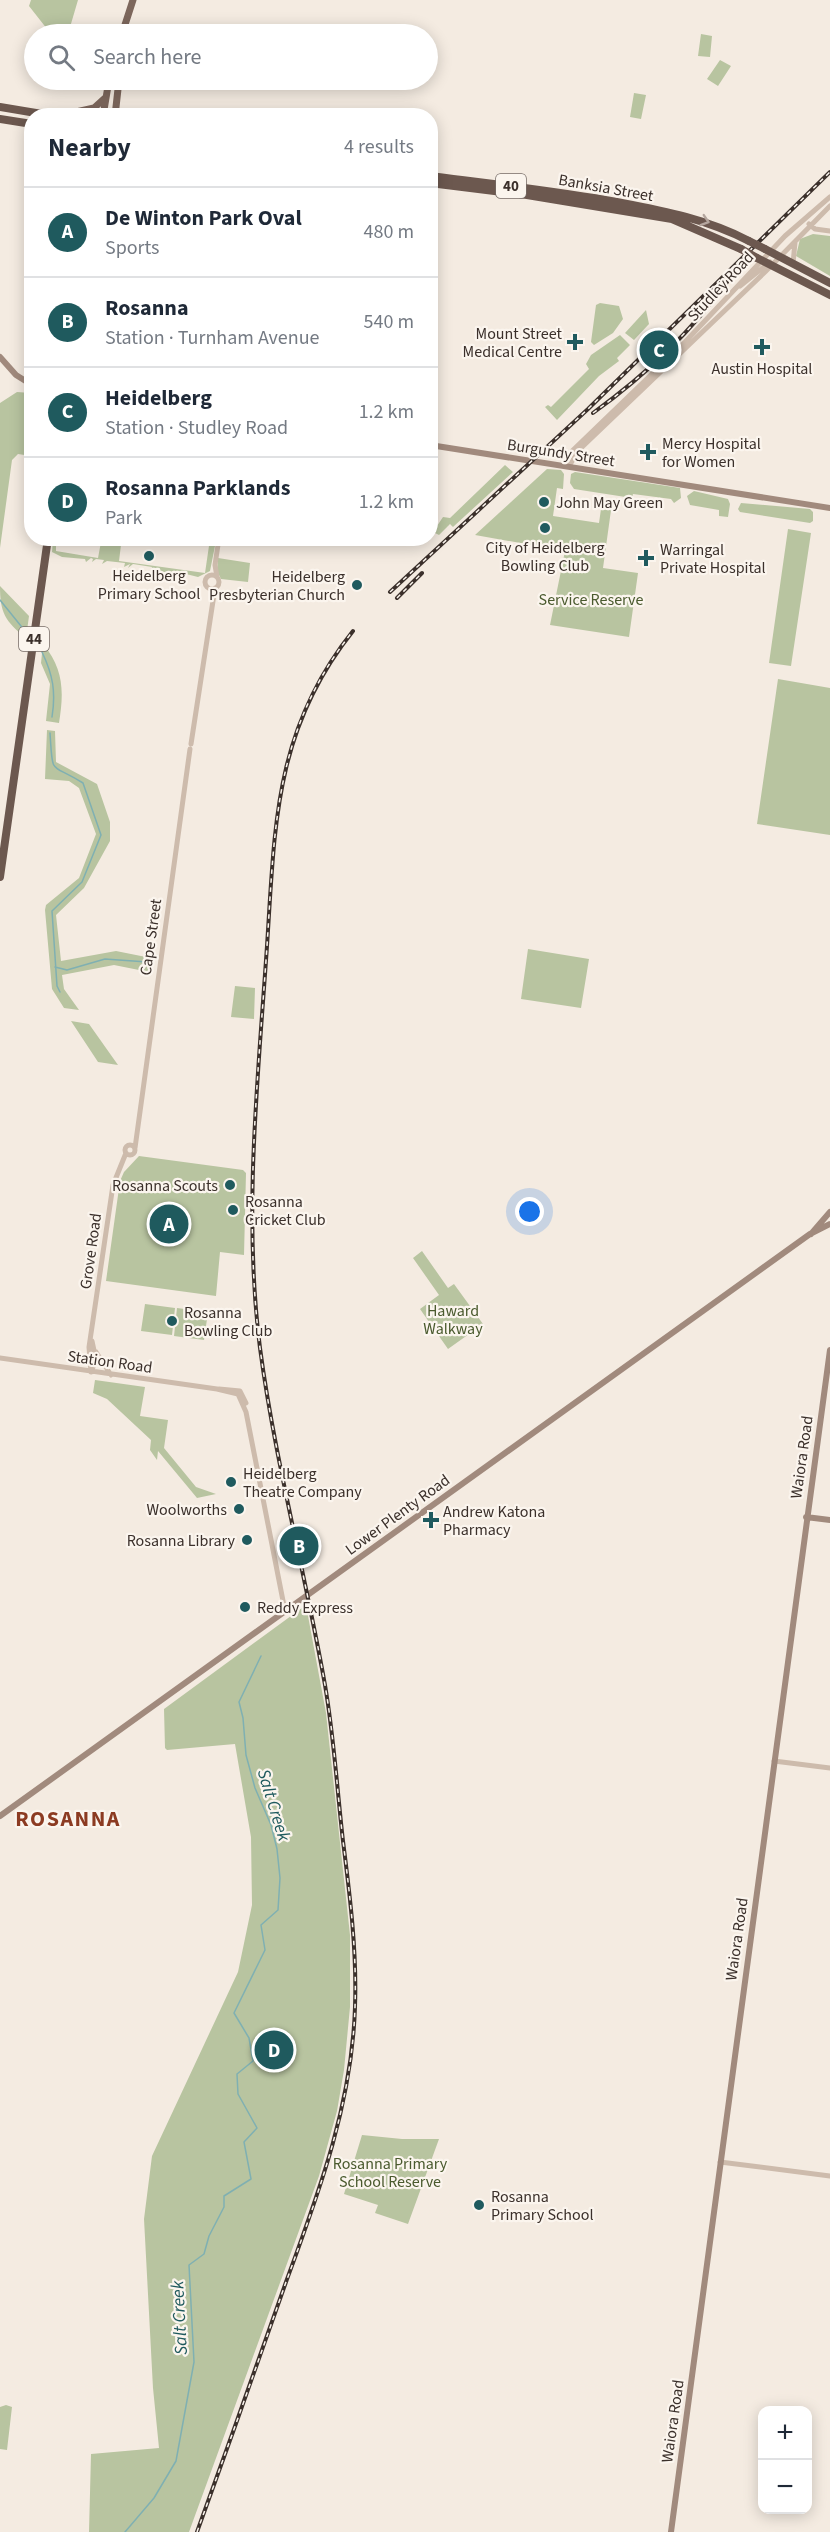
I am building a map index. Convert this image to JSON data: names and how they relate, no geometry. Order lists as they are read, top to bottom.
{
  "streets": {
    "highway": ["40", "Banksia Street", "44"],
    "main road": ["Burgundy Street", "Waiora Road", "Lower Plenty Road"],
    "street": [
      "Studley Road",
      "Cape Street",
      "Grove Road",
      "Station Road"
    ]
  },
  "crossings": [
    ["40", "Banksia Street"],
    ["40", "Studley Road"],
    ["Banksia Street", "Studley Road"],
    ["Studley Road", "Burgundy Street"],
    ["Cape Street", "Grove Road"],
    ["Grove Road", "Station Road"],
    ["Station Road", "Lower Plenty Road"]
  ],
  "districts": ["ROSANNA"],
  "water": ["Salt Creek"],
  "parks": ["Service Reserve", "Haward Walkway", "Rosanna Primary School Reserve"],
  "places": {
    "health": [
      "Mount Street Medical Centre",
      "Austin Hospital",
      "Mercy Hospital for Women",
      "Warringal Private Hospital",
      "Andrew Katona Pharmacy"
    ],
    "other": [
      "John May Green",
      "City of Heidelberg Bowling Club",
      "Heidelberg Primary School",
      "Heidelberg Presbyterian Church",
      "Rosanna Scouts",
      "Rosanna Cricket Club",
      "Rosanna Bowling Club",
      "Heidelberg Theatre Company",
      "Woolworths",
      "Rosanna Library",
      "Reddy Express",
      "Rosanna Primary School"
    ]
  },
  "page": {
    "search": "Search here",
    "heading": ["Nearby", "4 results"],
    "list": [
      {
        "mark": "A",
        "name": "De Winton Park Oval",
        "note": "Sports",
        "value": "480 m"
      },
      {
        "mark": "B",
        "name": "Rosanna",
        "note": "Station · Turnham Avenue",
        "value": "540 m"
      },
      {
        "mark": "C",
        "name": "Heidelberg",
        "note": "Station · Studley Road",
        "value": "1.2 km"
      },
      {
        "mark": "D",
        "name": "Rosanna Parklands",
        "note": "Park",
        "value": "1.2 km"
      }
    ],
    "pins": [
      "C",
      "A",
      "B",
      "D"
    ],
    "map_buttons": ["+", "−"]
  }
}
